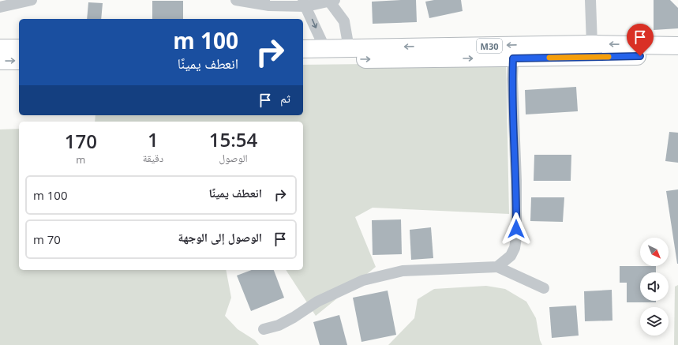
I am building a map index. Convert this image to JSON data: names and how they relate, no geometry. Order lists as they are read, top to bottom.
{
  "streets": {
    "highway": ["M30"]
  },
  "north": "bottom right",
  "page": {
    "turn": ["100 m", "انعطف يمينًا"],
    "then": "ثم",
    "eta": [
      "15:54",
      "الوصول",
      "1",
      "دقيقة",
      "170",
      "m"
    ],
    "list": [
      {
        "name": "انعطف يمينًا",
        "value": "100 m"
      },
      {
        "name": "الوصول إلى الوجهة",
        "value": "70 m"
      }
    ]
  }
}
